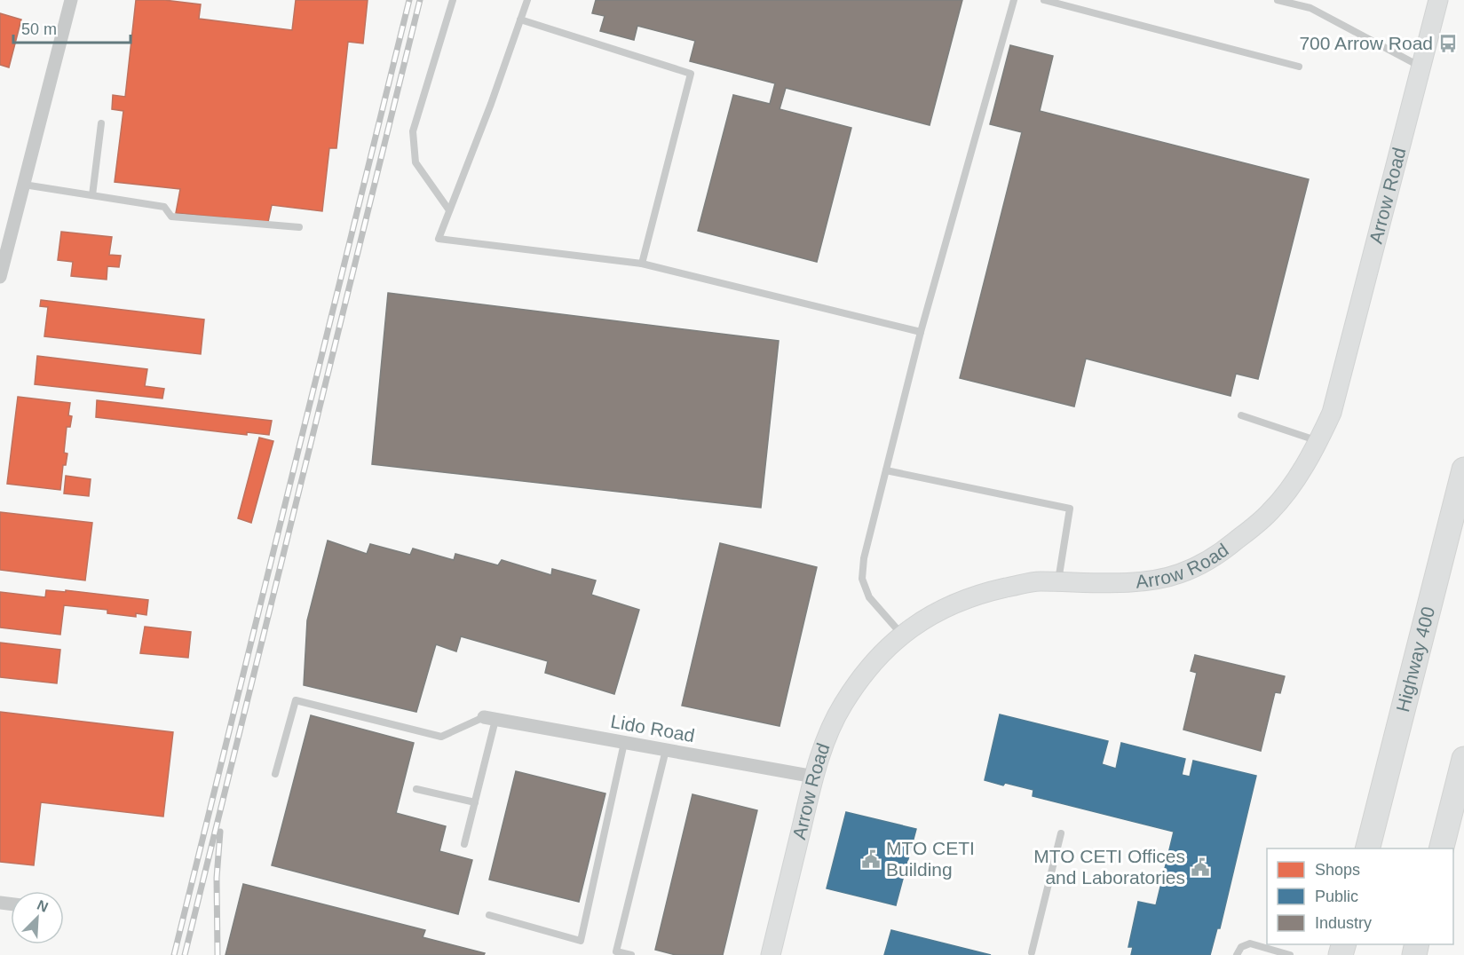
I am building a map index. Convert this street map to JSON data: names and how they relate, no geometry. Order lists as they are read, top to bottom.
{
  "streets": {
    "highway": ["Highway 400"],
    "street": ["Arrow Road", "Lido Road"]
  },
  "crossings": [
    ["Arrow Road", "Lido Road"]
  ],
  "places": {
    "bus stop": ["700 Arrow Road"],
    "public building": ["MTO CETI Building", "MTO CETI Offices and Laboratories"]
  },
  "legend": ["Shops", "Public", "Industry"],
  "scale_bar": "50 m",
  "north": "top right"
}
